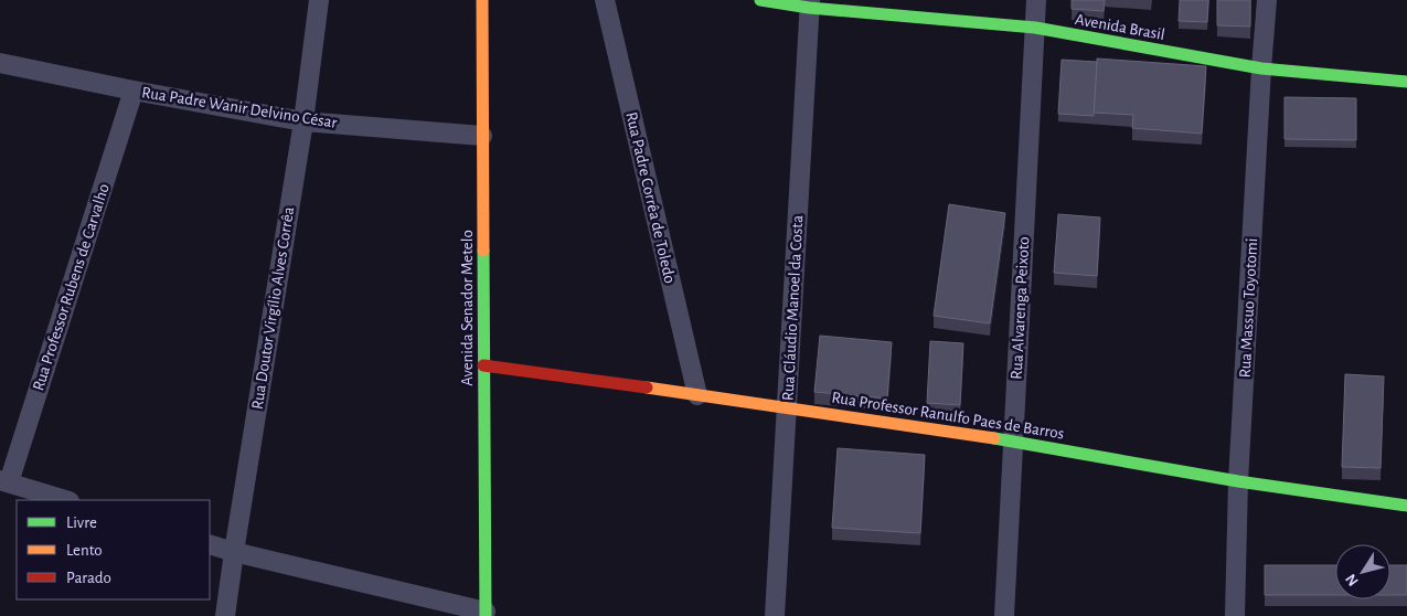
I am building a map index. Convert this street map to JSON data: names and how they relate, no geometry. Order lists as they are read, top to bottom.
{
  "streets": {
    "street": [
      "Avenida Brasil",
      "Rua Padre Wanir Delvino César",
      "Rua Padre Corrêa de Toledo",
      "Rua Professor Rubens de Carvalho",
      "Rua Doutor Virgílio Alves Corrêa",
      "Avenida Senador Metelo",
      "Rua Cláudio Manoel da Costa",
      "Rua Alvarenga Peixoto",
      "Rua Massuo Toyotomi",
      "Rua Professor Ranulfo Paes de Barros"
    ]
  },
  "crossings": [
    ["Avenida Brasil", "Rua Cláudio Manoel da Costa"],
    ["Avenida Brasil", "Rua Alvarenga Peixoto"],
    ["Avenida Brasil", "Rua Massuo Toyotomi"],
    ["Rua Padre Wanir Delvino César", "Rua Professor Rubens de Carvalho"],
    ["Rua Padre Wanir Delvino César", "Rua Doutor Virgílio Alves Corrêa"],
    ["Rua Padre Wanir Delvino César", "Avenida Senador Metelo"],
    ["Rua Padre Corrêa de Toledo", "Rua Professor Ranulfo Paes de Barros"],
    ["Avenida Senador Metelo", "Rua Professor Ranulfo Paes de Barros"],
    ["Rua Cláudio Manoel da Costa", "Rua Professor Ranulfo Paes de Barros"],
    ["Rua Alvarenga Peixoto", "Rua Professor Ranulfo Paes de Barros"],
    ["Rua Massuo Toyotomi", "Rua Professor Ranulfo Paes de Barros"]
  ],
  "legend": ["Livre", "Lento", "Parado"],
  "north": "bottom left"
}
